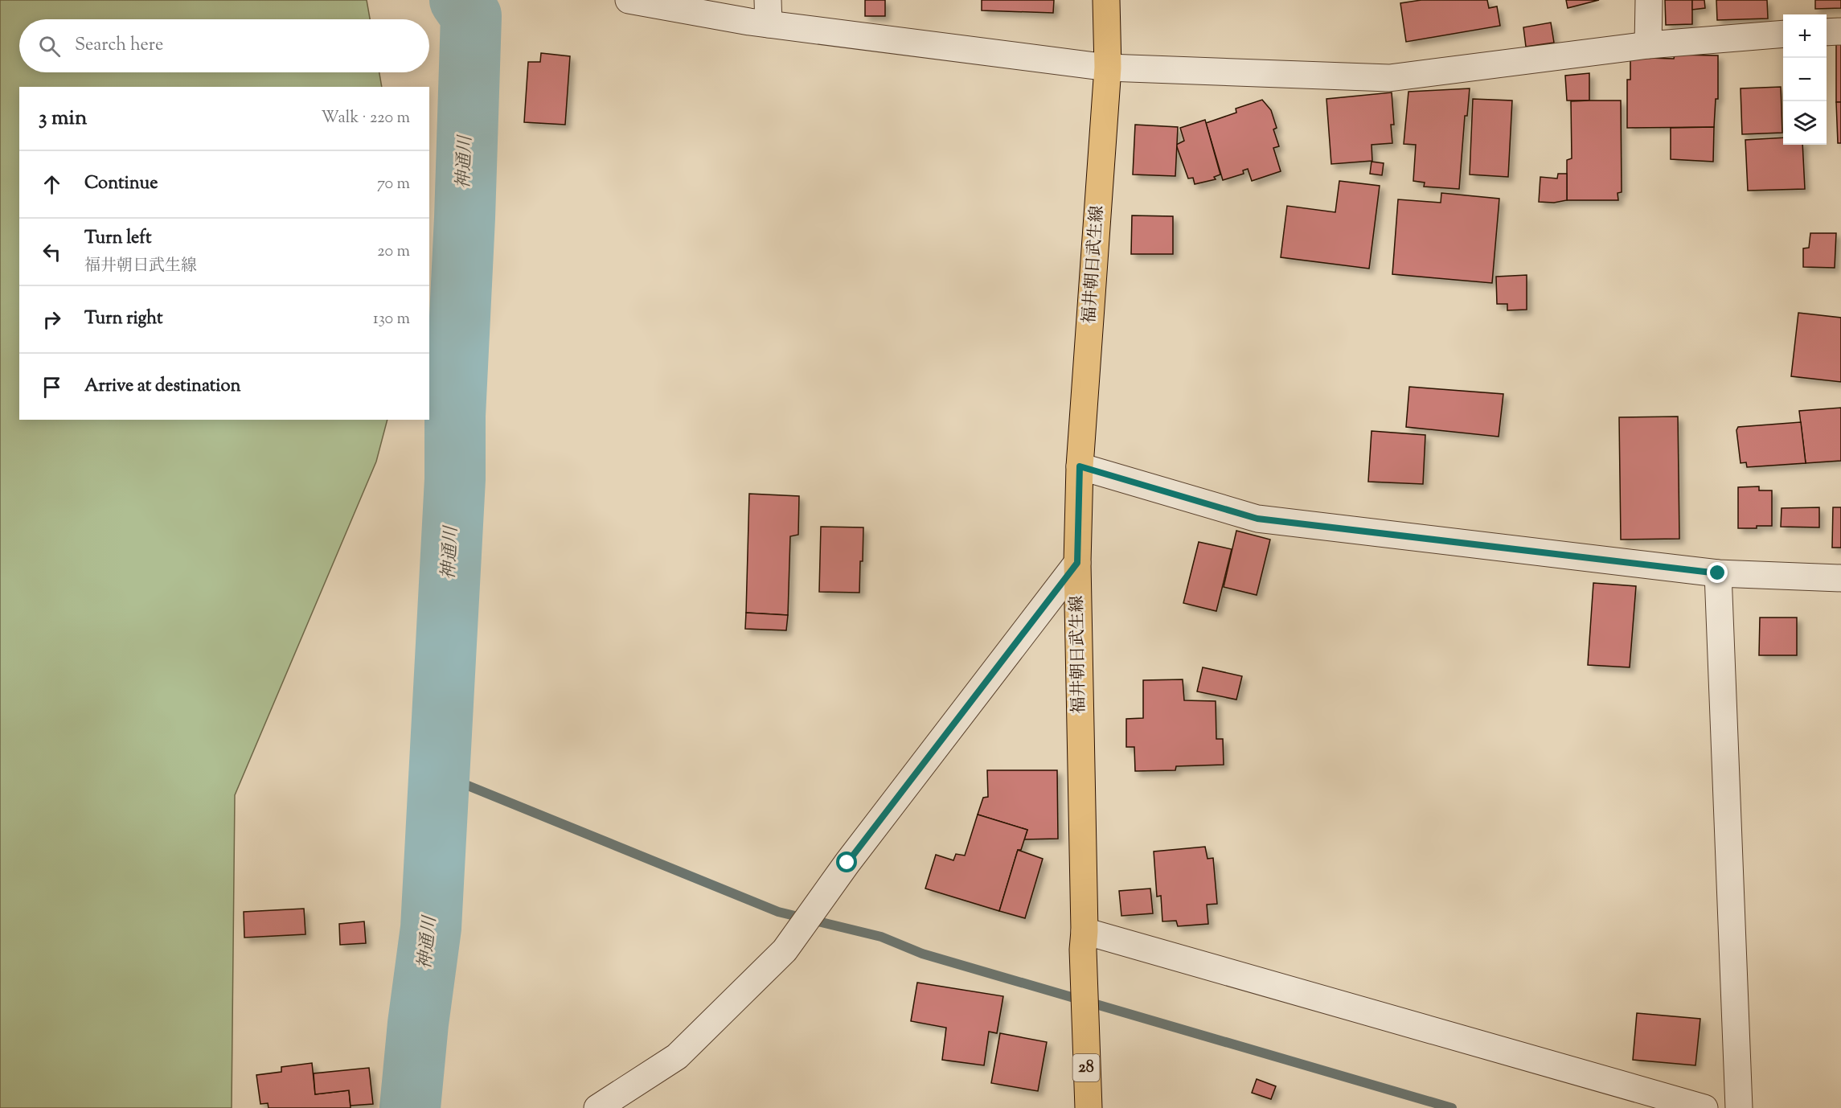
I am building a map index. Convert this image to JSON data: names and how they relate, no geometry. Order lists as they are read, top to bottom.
{
  "streets": {
    "main road": ["福井朝日武生線", "28"]
  },
  "water": ["神通川"],
  "page": {
    "map_buttons": ["+", "−"],
    "search": "Search here",
    "heading": ["3 min", "Walk · 220 m"],
    "list": [
      ["Continue", "70 m"],
      ["Turn left", "福井朝日武生線", "20 m"],
      ["Turn right", "130 m"],
      "Arrive at destination"
    ]
  }
}
